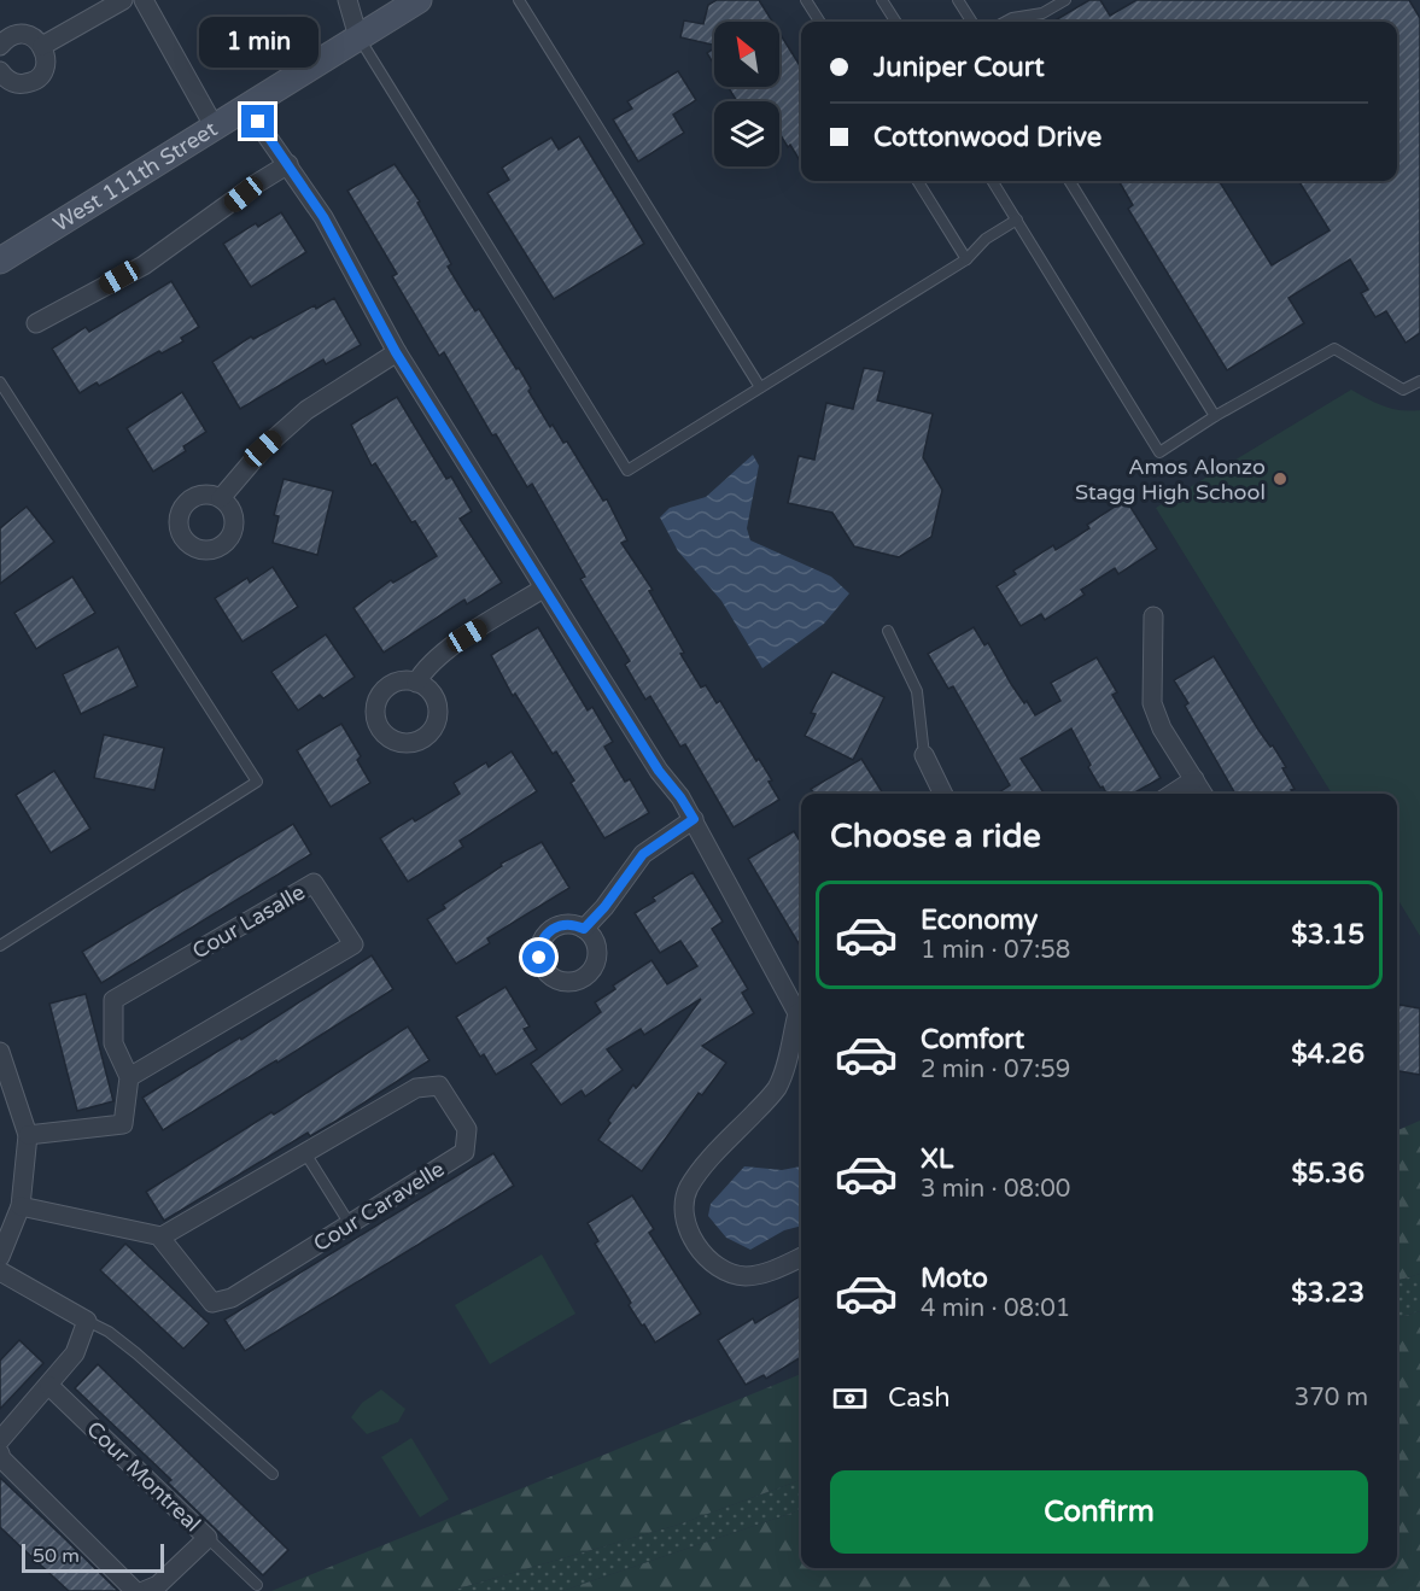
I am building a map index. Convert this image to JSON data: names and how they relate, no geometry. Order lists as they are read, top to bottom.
{
  "streets": {
    "main road": ["West 111th Street"],
    "street": ["Cour Lasalle", "Cour Caravelle", "Cour Montreal"]
  },
  "places": ["Amos Alonzo Stagg High School"],
  "scale_bar": "50 m",
  "north": "top left",
  "page": {
    "bubble": "1 min",
    "banner": ["Juniper Court", "Cottonwood Drive"],
    "heading": "Choose a ride",
    "list": [
      {
        "name": "Economy",
        "note": "1 min · 07:58",
        "value": "$3.15"
      },
      {
        "name": "Comfort",
        "note": "2 min · 07:59",
        "value": "$4.26"
      },
      {
        "name": "XL",
        "note": "3 min · 08:00",
        "value": "$5.36"
      },
      {
        "name": "Moto",
        "note": "4 min · 08:01",
        "value": "$3.23"
      }
    ],
    "pay": ["Cash", "370 m"],
    "buttons": "Confirm",
    "scale": "50 m"
  }
}
